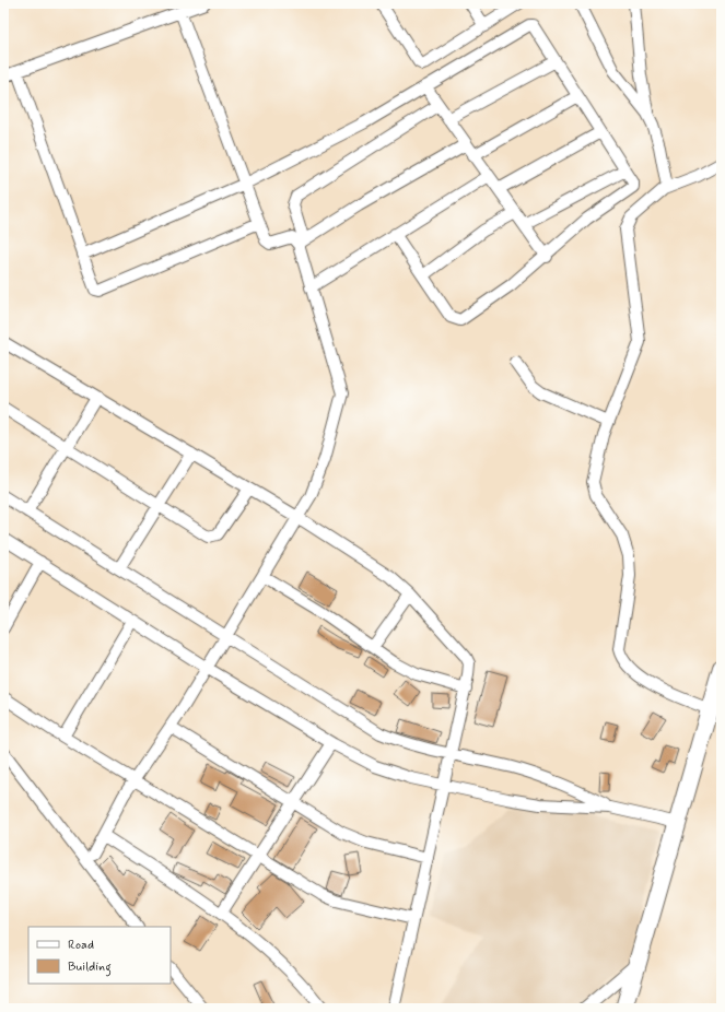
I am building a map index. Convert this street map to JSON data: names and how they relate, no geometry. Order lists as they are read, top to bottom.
{
  "legend": ["Road", "Building"]
}
